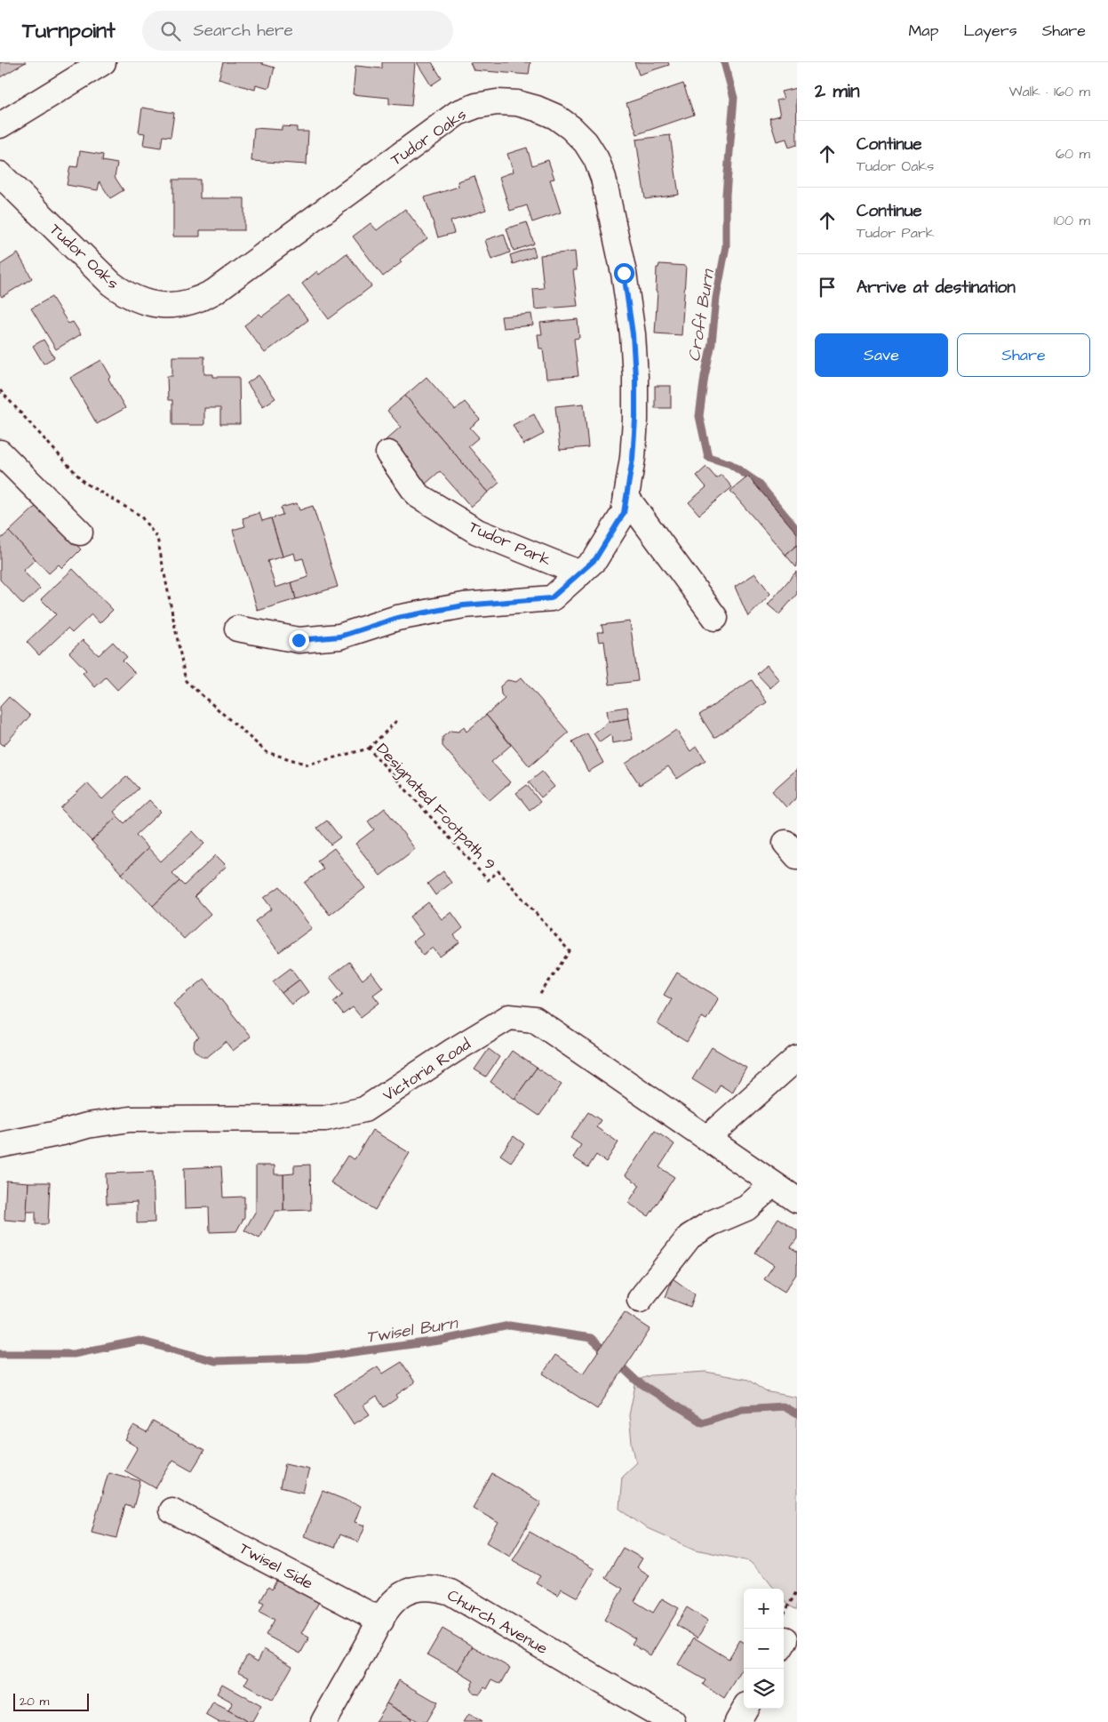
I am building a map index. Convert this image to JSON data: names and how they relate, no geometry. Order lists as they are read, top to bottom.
{
  "streets": {
    "street": [
      "Tudor Oaks",
      "Tudor Park",
      "Victoria Road",
      "Twisel Side",
      "Church Avenue"
    ],
    "path": ["Designated Footpath 9"]
  },
  "crossings": [
    ["Designated Footpath 9", "Victoria Road"],
    ["Twisel Side", "Church Avenue"]
  ],
  "water": ["Croft Burn", "Twisel Burn"],
  "scale_bar": "20 m",
  "page": {
    "header": "Turnpoint",
    "search": "Search here",
    "nav": ["Map", "Layers", "Share"],
    "heading": ["2 min", "Walk · 160 m"],
    "list": [
      ["Continue", "Tudor Oaks", "60 m"],
      ["Continue", "Tudor Park", "100 m"],
      "Arrive at destination"
    ],
    "buttons": ["Save", "Share"],
    "map_buttons": ["+", "−"],
    "scale": "20 m"
  }
}
